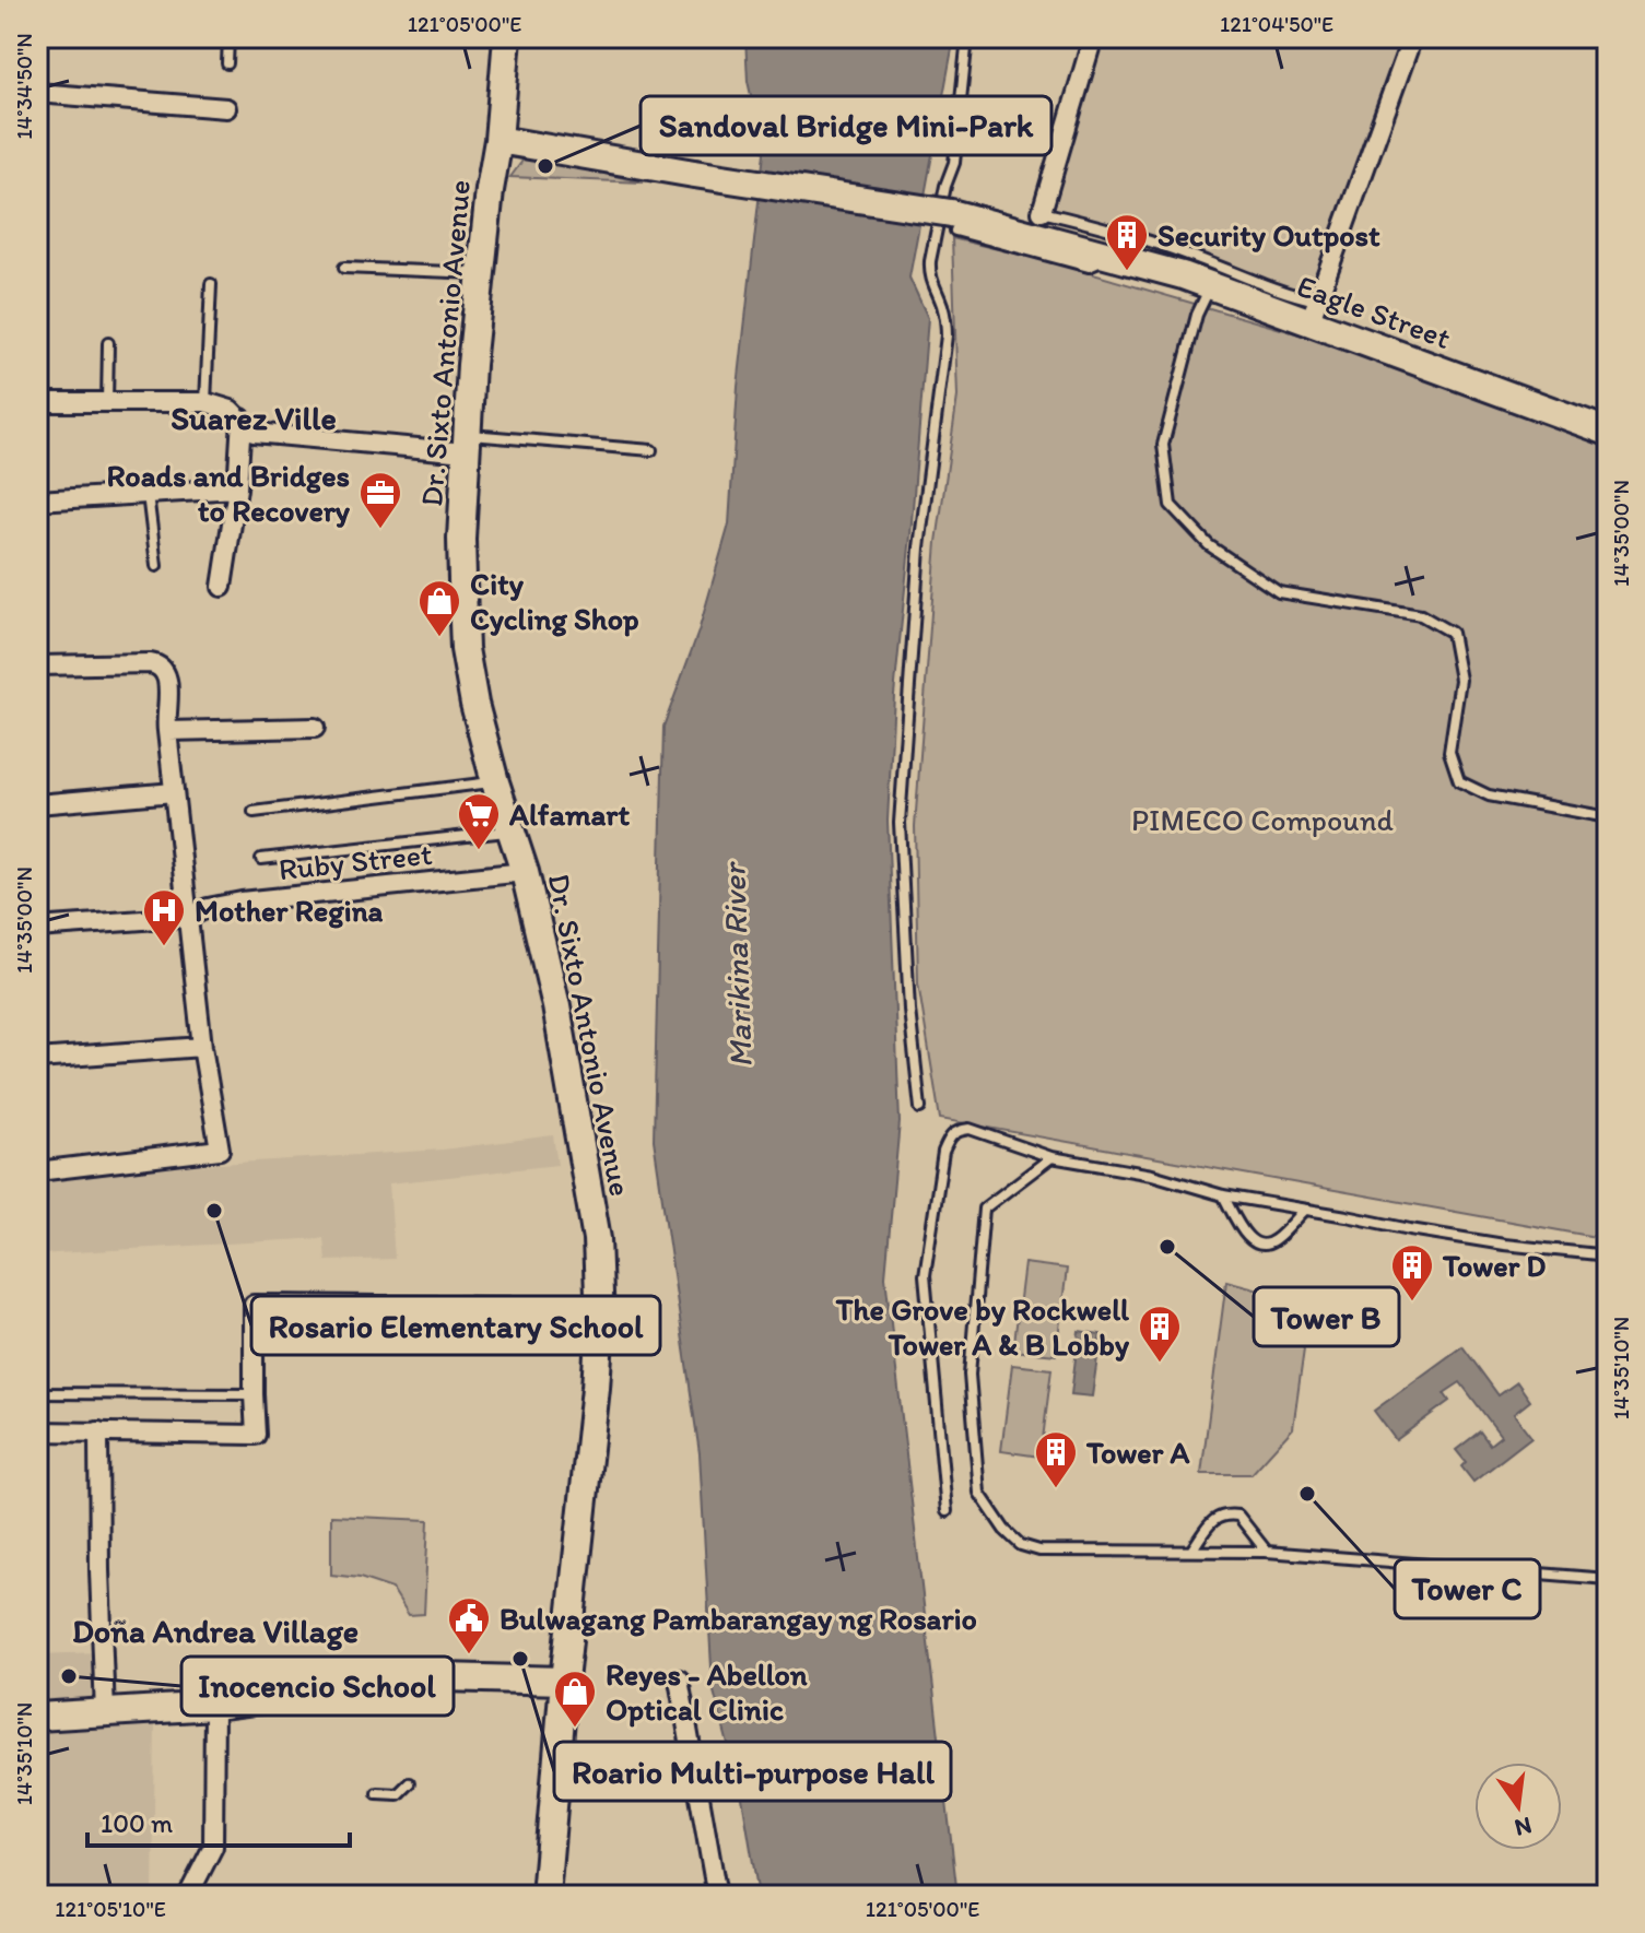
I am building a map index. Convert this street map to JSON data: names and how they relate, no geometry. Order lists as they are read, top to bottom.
{
  "streets": {
    "main road": ["Eagle Street", "Dr. Sixto Antonio Avenue"],
    "street": ["Ruby Street"]
  },
  "crossings": [
    ["Eagle Street", "Dr. Sixto Antonio Avenue"],
    ["Dr. Sixto Antonio Avenue", "Ruby Street"]
  ],
  "districts": ["Suarez Ville", "Doña Andrea Village"],
  "water": ["Marikina River"],
  "parks": ["PIMECO Compound"],
  "places": {
    "other": [
      "Sandoval Bridge Mini-Park",
      "Rosario Elementary School",
      "Tower B",
      "Tower C",
      "Roario Multi-purpose Hall",
      "Inocencio School"
    ],
    "building": [
      "Security Outpost",
      "Tower D",
      "The Grove by Rockwell Tower A & B Lobby",
      "Tower A"
    ],
    "office": ["Roads and Bridges to Recovery"],
    "shop": ["City Cycling Shop", "Reyes - Abellon Optical Clinic"],
    "supermarket": ["Alfamart"],
    "hospital": ["Mother Regina"],
    "public building": ["Bulwagang Pambarangay ng Rosario"]
  },
  "scale_bar": "100 m",
  "north": "bottom",
  "coordinates": [
    "121°05'00\"E",
    "121°04'50\"E",
    "14°34'50\"N",
    "14°35'00\"N",
    "14°35'10\"N",
    "121°05'10\"E"
  ]
}
